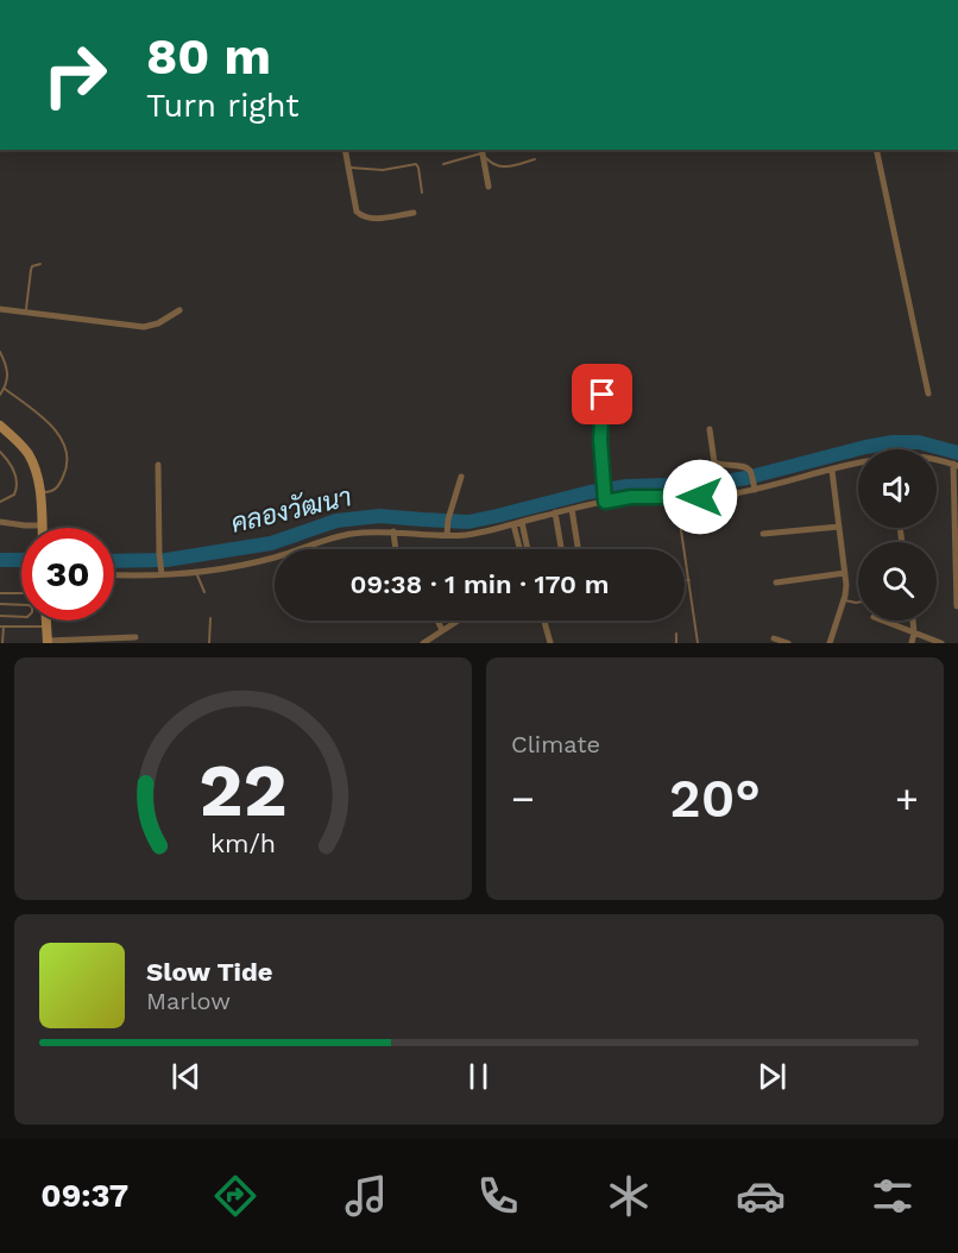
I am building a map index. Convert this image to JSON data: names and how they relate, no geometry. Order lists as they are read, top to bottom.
{
  "water": ["คลองวัฒนา"],
  "page": {
    "turn": ["80 m", "Turn right"],
    "limit": "30",
    "trip": "09:38 · 1 min · 170 m",
    "tile": "Climate",
    "heat": ["−", "20°", "+"],
    "song": ["Slow Tide", "Marlow"],
    "tabs": "09:37",
    "gauge": ["22", "km/h"]
  }
}
